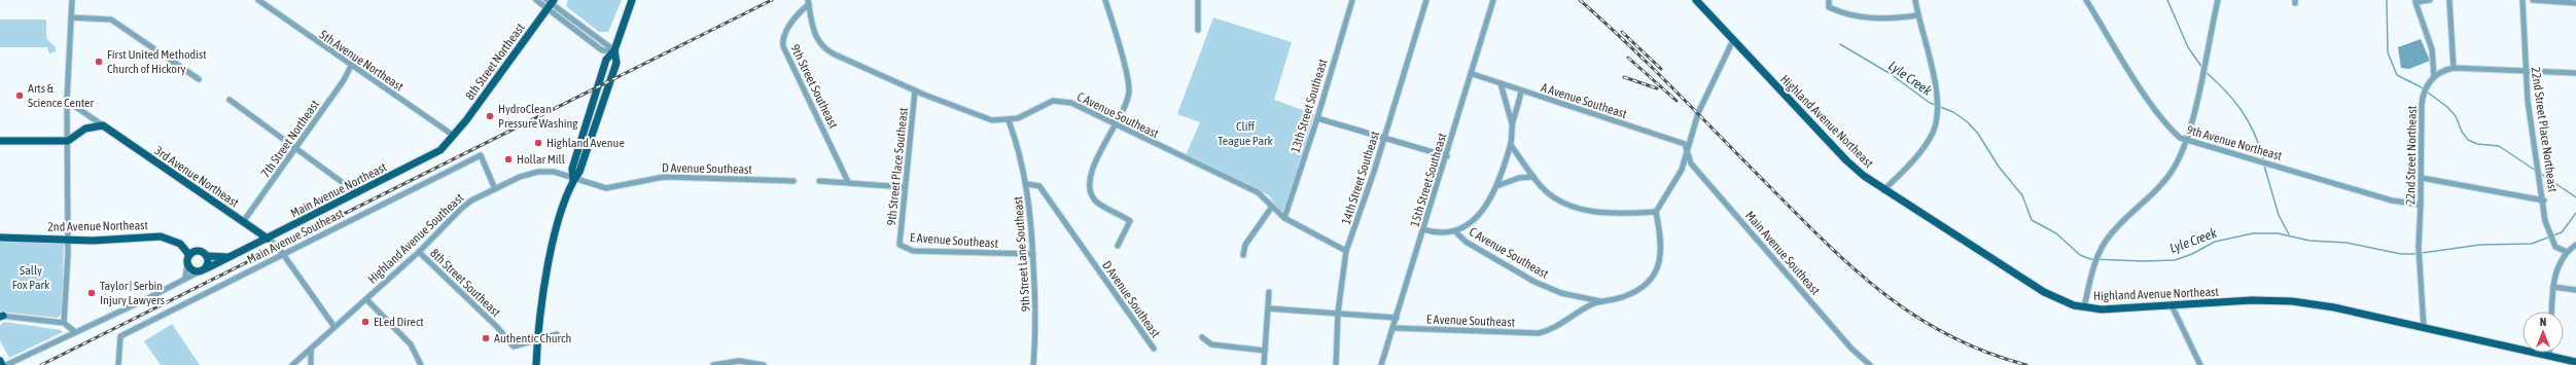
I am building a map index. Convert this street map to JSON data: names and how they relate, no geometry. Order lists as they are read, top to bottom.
{
  "streets": {
    "main road": [
      "8th Street Northeast",
      "Highland Avenue Northeast",
      "3rd Avenue Northeast",
      "Main Avenue Northeast",
      "2nd Avenue Northeast"
    ],
    "street": [
      "5th Avenue Northeast",
      "9th Street Southeast",
      "A Avenue Southeast",
      "13th Street Southeast",
      "C Avenue Southeast",
      "22nd Street Place Northeast",
      "7th Street Northeast",
      "9th Avenue Northeast",
      "22nd Street Northeast",
      "9th Street Place Southeast",
      "D Avenue Southeast",
      "14th Street Southeast",
      "15th Street Southeast",
      "Main Avenue Southeast",
      "Highland Avenue Southeast",
      "E Avenue Southeast",
      "9th Street Lane Southeast",
      "8th Street Southeast"
    ]
  },
  "crossings": [
    ["5th Avenue Northeast", "8th Street Northeast"],
    ["5th Avenue Northeast", "7th Street Northeast"],
    ["5th Avenue Northeast", "Main Avenue Northeast"],
    ["8th Street Northeast", "Main Avenue Northeast"],
    ["9th Street Southeast", "C Avenue Southeast"],
    ["A Avenue Southeast", "15th Street Southeast"],
    ["A Avenue Southeast", "Main Avenue Southeast"],
    ["13th Street Southeast", "C Avenue Southeast"],
    ["C Avenue Southeast", "9th Street Place Southeast"],
    ["C Avenue Southeast", "14th Street Southeast"],
    ["C Avenue Southeast", "E Avenue Southeast"],
    ["C Avenue Southeast", "9th Street Lane Southeast"],
    ["Highland Avenue Northeast", "22nd Street Northeast"],
    ["7th Street Northeast", "3rd Avenue Northeast"],
    ["9th Avenue Northeast", "22nd Street Northeast"],
    ["9th Street Place Southeast", "E Avenue Southeast"],
    ["D Avenue Southeast", "Highland Avenue Southeast"],
    ["D Avenue Southeast", "9th Street Lane Southeast"],
    ["3rd Avenue Northeast", "Main Avenue Northeast"],
    ["3rd Avenue Northeast", "Main Avenue Southeast"],
    ["3rd Avenue Northeast", "Highland Avenue Southeast"],
    ["15th Street Southeast", "E Avenue Southeast"],
    ["Main Avenue Northeast", "2nd Avenue Northeast"],
    ["Main Avenue Southeast", "Highland Avenue Southeast"],
    ["Highland Avenue Southeast", "8th Street Southeast"],
    ["E Avenue Southeast", "9th Street Lane Southeast"]
  ],
  "water": ["Lyle Creek"],
  "parks": ["Cliff Teague Park", "Sally Fox Park"],
  "places": [
    "First United Methodist Church of Hickory",
    "Arts & Science Center",
    "HydroClean Pressure Washing",
    "Highland Avenue",
    "Hollar Mill",
    "Taylor | Serbin Injury Lawyers",
    "ELed Direct",
    "Authentic Church"
  ],
  "north": "top"
}
